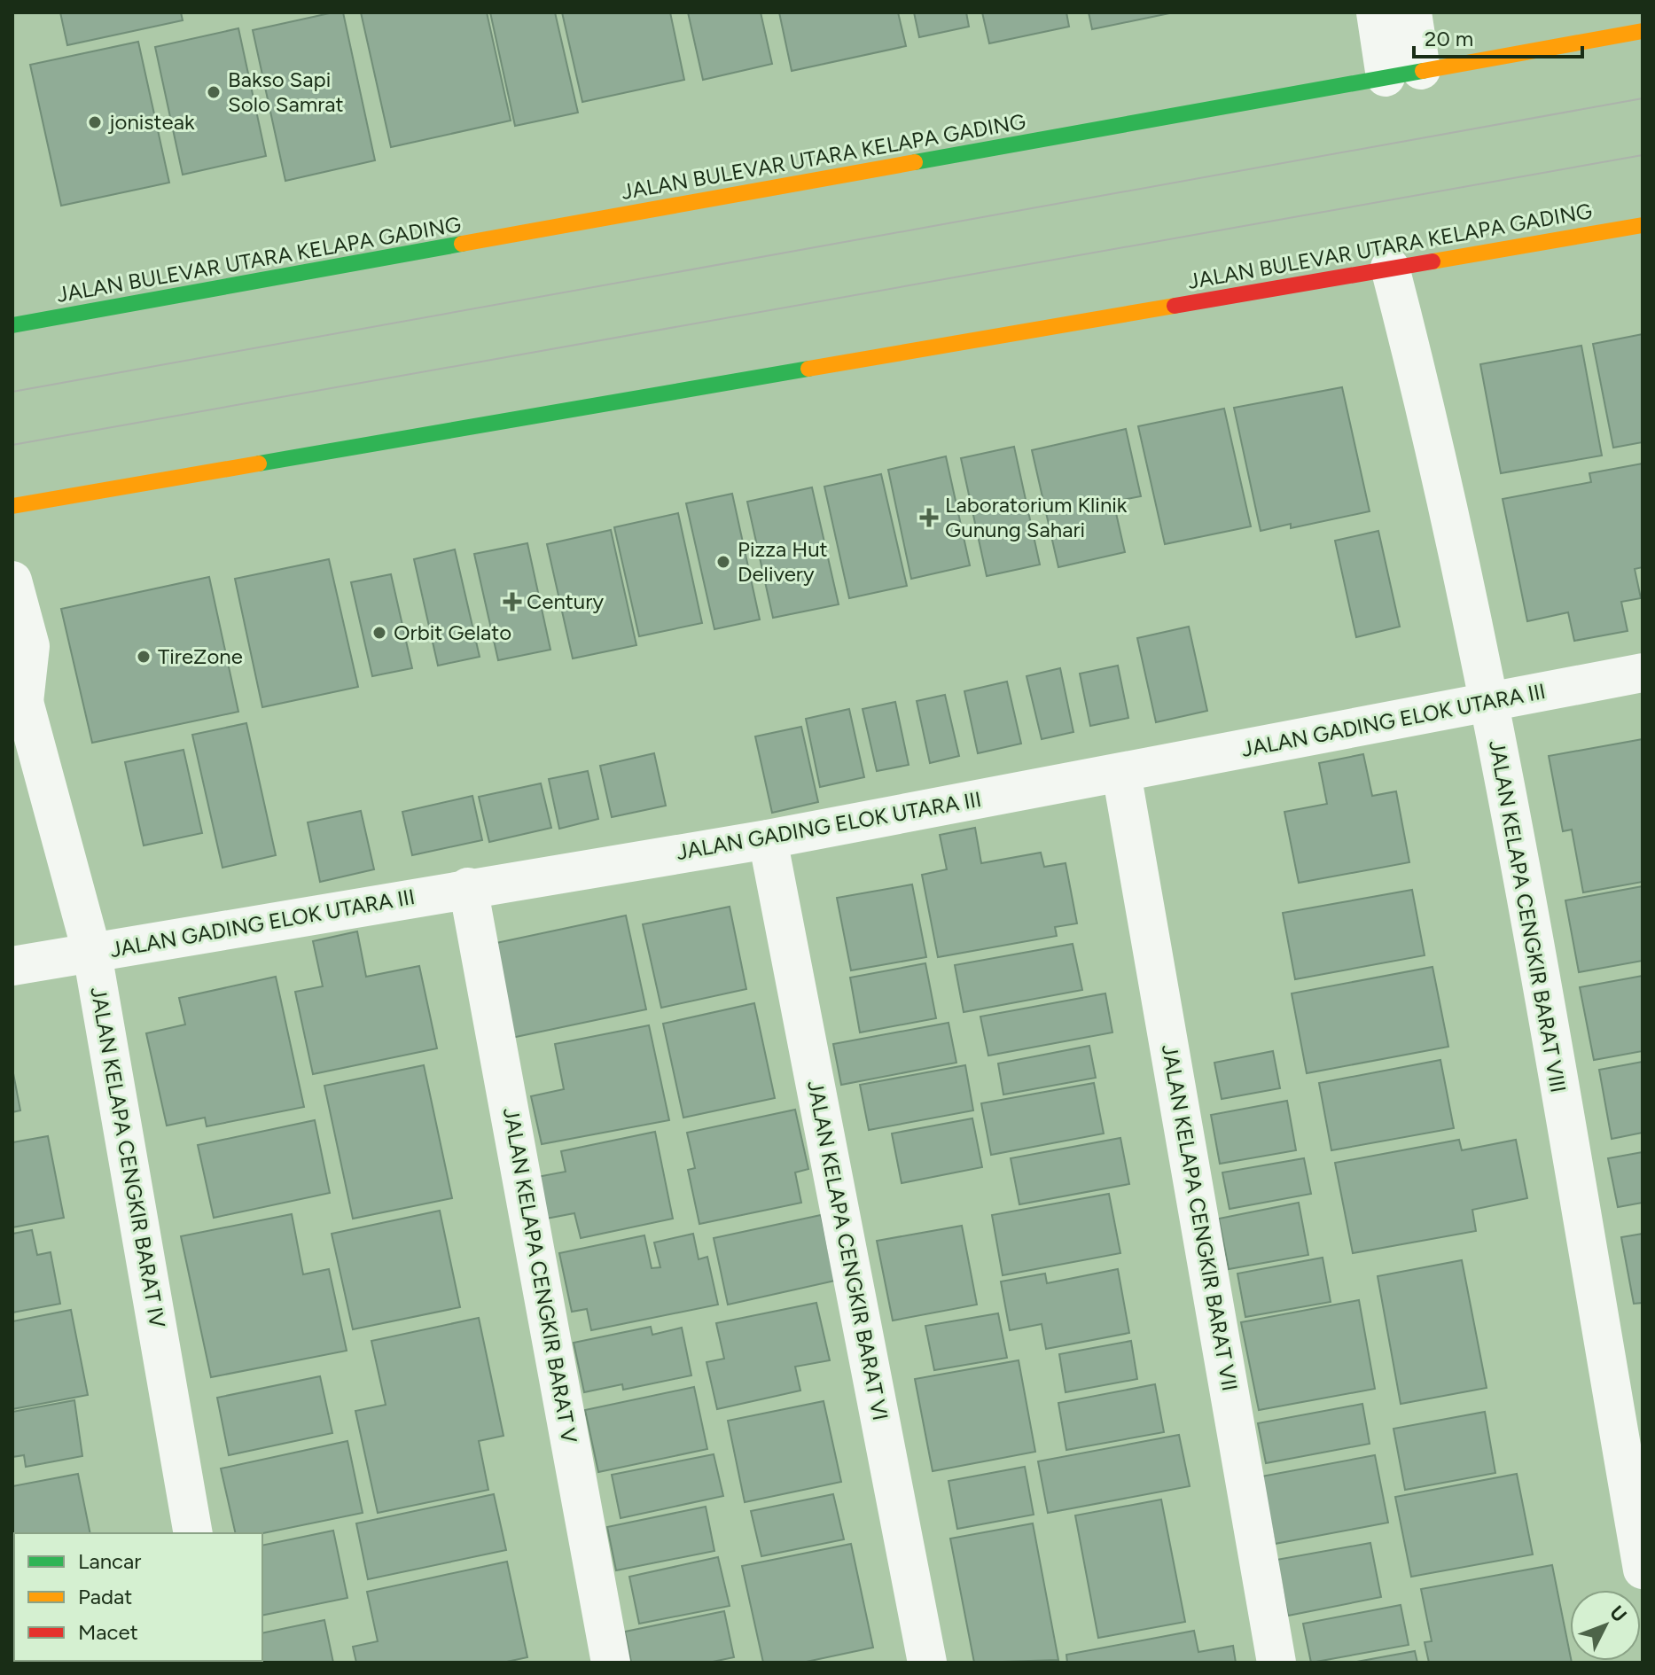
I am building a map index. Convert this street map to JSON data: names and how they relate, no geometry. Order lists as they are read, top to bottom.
{
  "streets": {
    "main road": ["JALAN BULEVAR UTARA KELAPA GADING"],
    "street": [
      "JALAN GADING ELOK UTARA III",
      "JALAN KELAPA CENGKIR BARAT VIII",
      "JALAN KELAPA CENGKIR BARAT IV",
      "JALAN KELAPA CENGKIR BARAT VII",
      "JALAN KELAPA CENGKIR BARAT VI",
      "JALAN KELAPA CENGKIR BARAT V"
    ]
  },
  "crossings": [
    ["JALAN BULEVAR UTARA KELAPA GADING", "JALAN KELAPA CENGKIR BARAT VIII"],
    ["JALAN GADING ELOK UTARA III", "JALAN KELAPA CENGKIR BARAT VIII"],
    ["JALAN GADING ELOK UTARA III", "JALAN KELAPA CENGKIR BARAT IV"],
    ["JALAN GADING ELOK UTARA III", "JALAN KELAPA CENGKIR BARAT VII"],
    ["JALAN GADING ELOK UTARA III", "JALAN KELAPA CENGKIR BARAT VI"],
    ["JALAN GADING ELOK UTARA III", "JALAN KELAPA CENGKIR BARAT V"]
  ],
  "places": {
    "other": [
      "Bakso Sapi Solo Samrat",
      "jonisteak",
      "Pizza Hut Delivery",
      "Orbit Gelato",
      "TireZone"
    ],
    "health": ["Laboratorium Klinik Gunung Sahari", "Century"]
  },
  "legend": ["Lancar", "Padat", "Macet"],
  "scale_bar": "20 m",
  "north": "top right"
}
